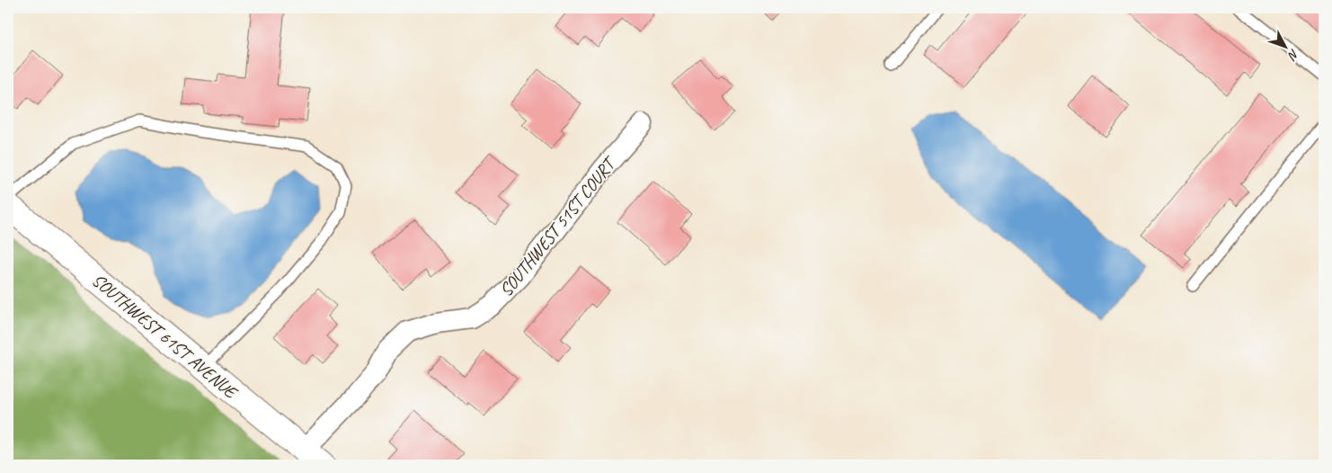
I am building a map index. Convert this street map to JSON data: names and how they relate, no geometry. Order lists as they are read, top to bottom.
{
  "streets": {
    "street": ["SOUTHWEST 51ST COURT", "SOUTHWEST 61ST AVENUE"]
  },
  "crossings": [
    ["SOUTHWEST 51ST COURT", "SOUTHWEST 61ST AVENUE"]
  ],
  "north": "bottom right"
}
